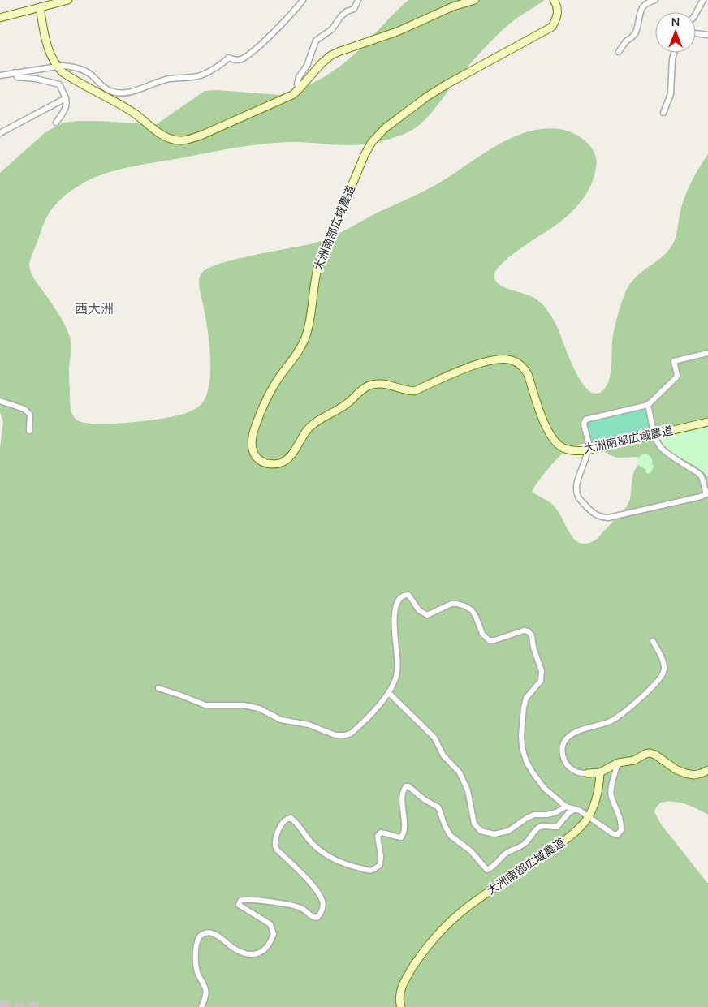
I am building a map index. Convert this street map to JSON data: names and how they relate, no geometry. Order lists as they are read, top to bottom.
{
  "streets": {
    "street": ["大洲南部広域農道"]
  },
  "districts": ["西大洲"],
  "north": "top"
}
